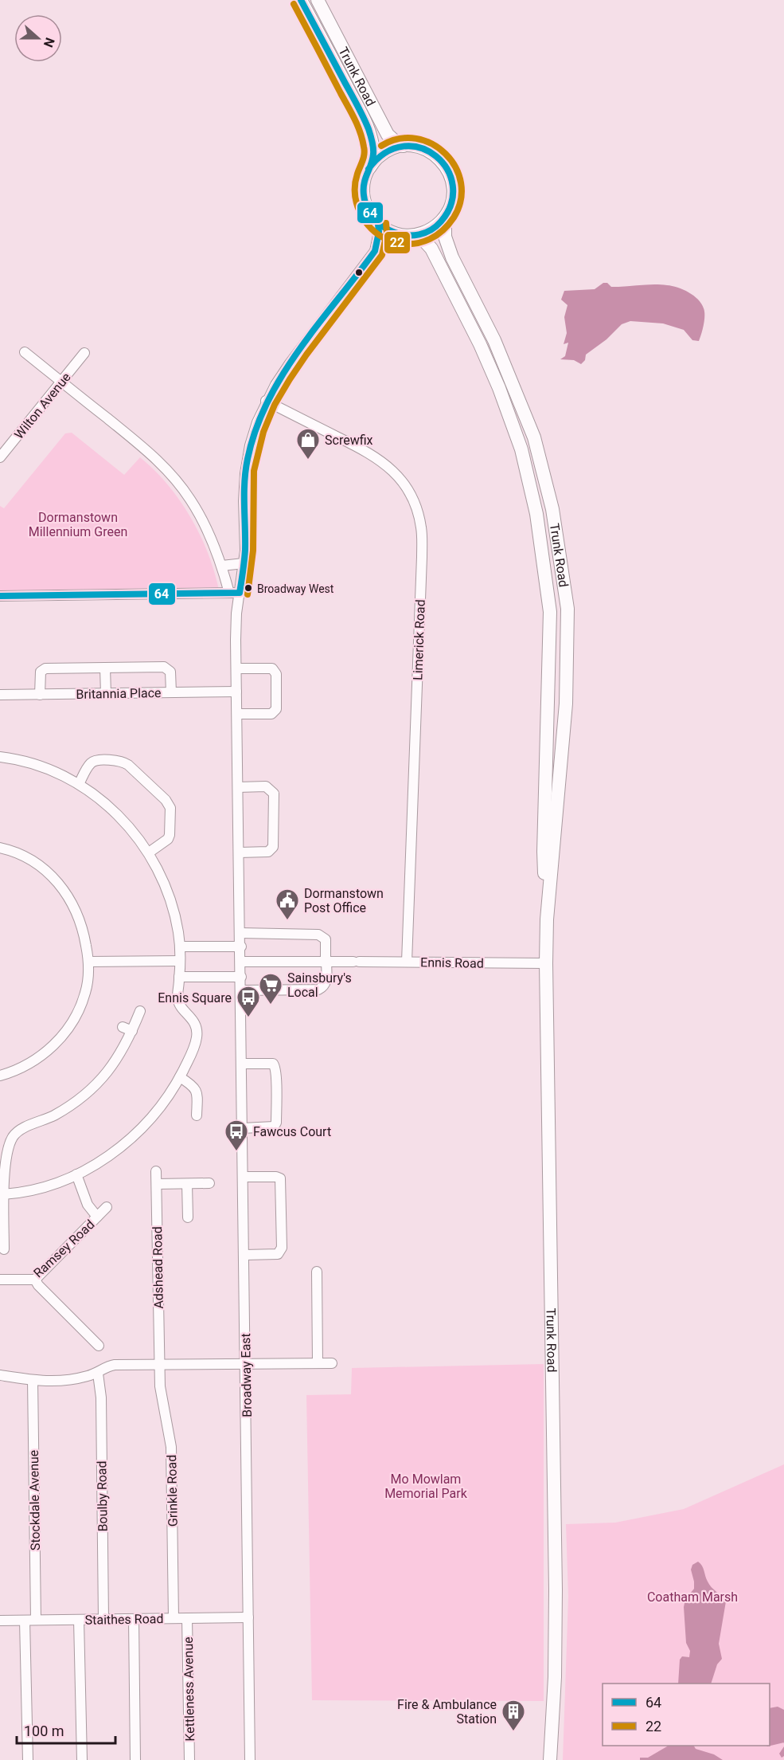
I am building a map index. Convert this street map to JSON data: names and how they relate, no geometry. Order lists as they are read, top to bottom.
{
  "streets": {
    "main road": ["Trunk Road"],
    "street": [
      "Wilton Avenue",
      "Limerick Road",
      "Britannia Place",
      "Ennis Road",
      "Ramsey Road",
      "Adshead Road",
      "Broadway East",
      "Grinkle Road",
      "Boulby Road",
      "Stockdale Avenue",
      "Staithes Road",
      "Kettleness Avenue"
    ]
  },
  "crossings": [
    ["Trunk Road", "Ennis Road"],
    ["Limerick Road", "Ennis Road"],
    ["Adshead Road", "Grinkle Road"],
    ["Broadway East", "Staithes Road"],
    ["Grinkle Road", "Staithes Road"],
    ["Boulby Road", "Staithes Road"],
    ["Stockdale Avenue", "Staithes Road"],
    ["Staithes Road", "Kettleness Avenue"]
  ],
  "parks": ["Dormanstown Millennium Green", "Mo Mowlam Memorial Park", "Coatham Marsh"],
  "places": {
    "shop": ["Screwfix"],
    "other": ["Broadway West"],
    "public building": ["Dormanstown Post Office"],
    "supermarket": ["Sainsbury's Local"],
    "bus stop": ["Ennis Square", "Fawcus Court"],
    "building": ["Fire & Ambulance Station"]
  },
  "lines": ["transit line 64", "transit line 22"],
  "legend": ["64", "22"],
  "scale_bar": "100 m",
  "north": "right"
}
